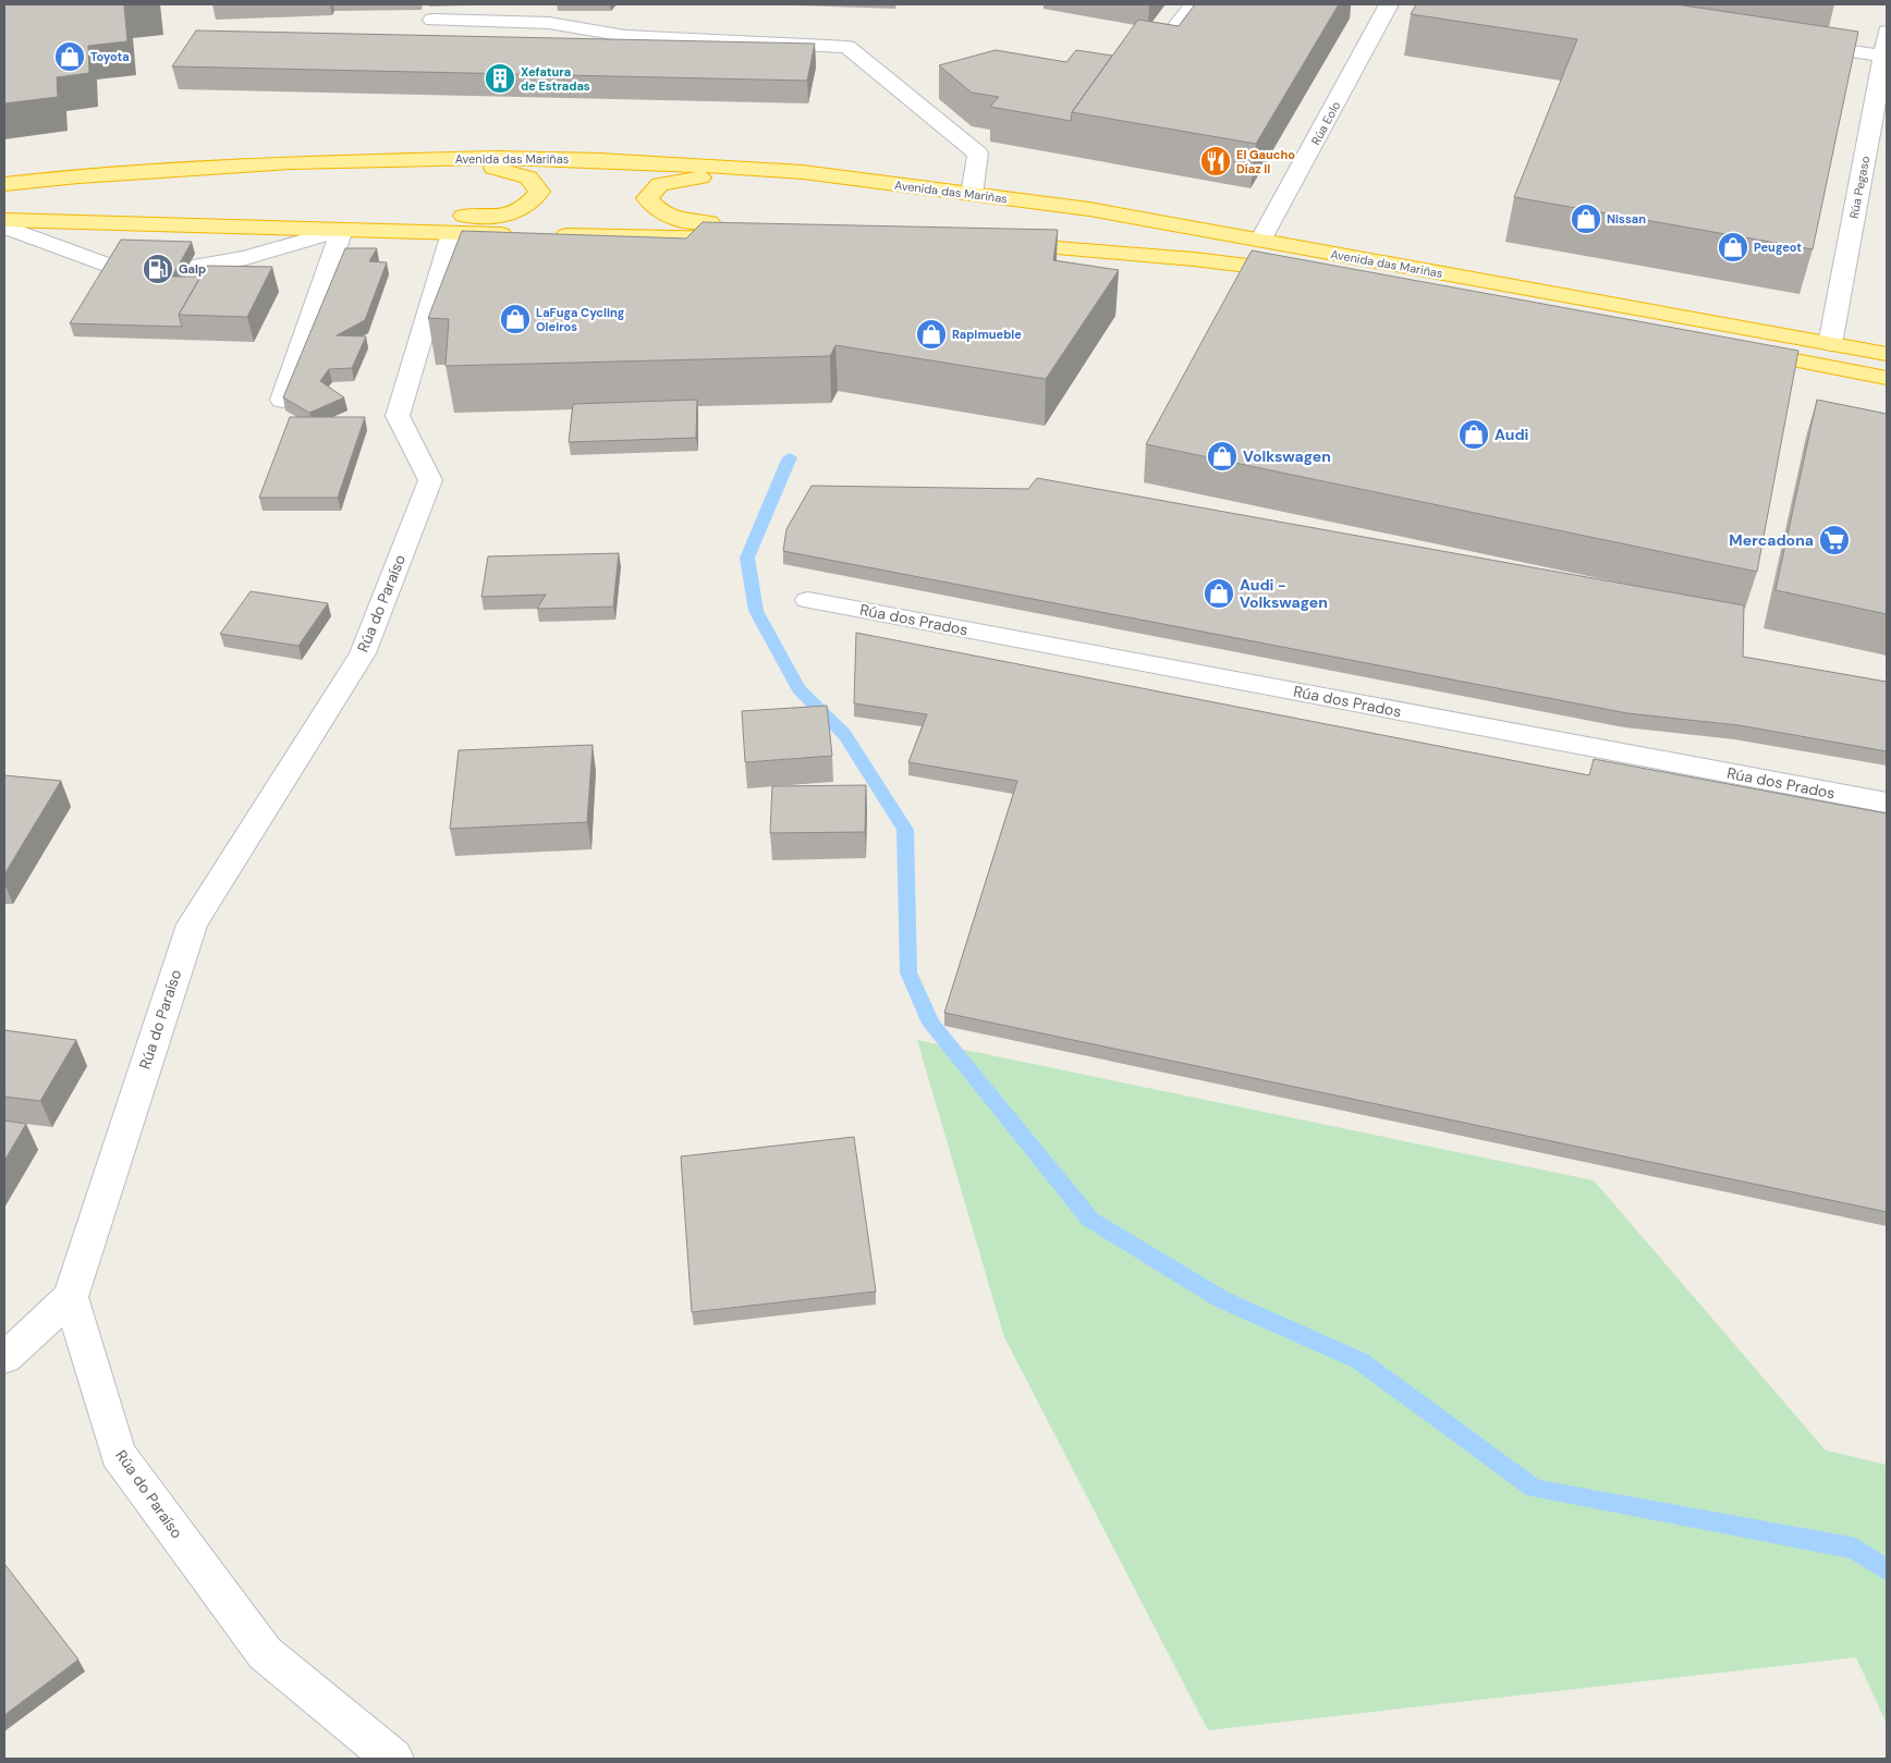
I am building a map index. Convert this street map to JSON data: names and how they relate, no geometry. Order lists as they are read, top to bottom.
{
  "streets": {
    "highway": ["Avenida das Mariñas"],
    "street": [
      "Rúa Eolo",
      "Rúa Pegaso",
      "Rúa do Paraíso",
      "Rúa dos Prados"
    ]
  },
  "crossings": [
    ["Rúa Eolo", "Avenida das Mariñas"],
    ["Avenida das Mariñas", "Rúa Pegaso"]
  ],
  "places": {
    "shop": [
      "Toyota",
      "Nissan",
      "Peugeot",
      "LaFuga Cycling Oleiros",
      "Rapimueble",
      "Audi",
      "Volkswagen",
      "Audi - Volkswagen"
    ],
    "building": ["Xefatura de Estradas"],
    "restaurant": ["El Gaucho Díaz II"],
    "fuel station": ["Galp"],
    "supermarket": ["Mercadona"]
  }
}
